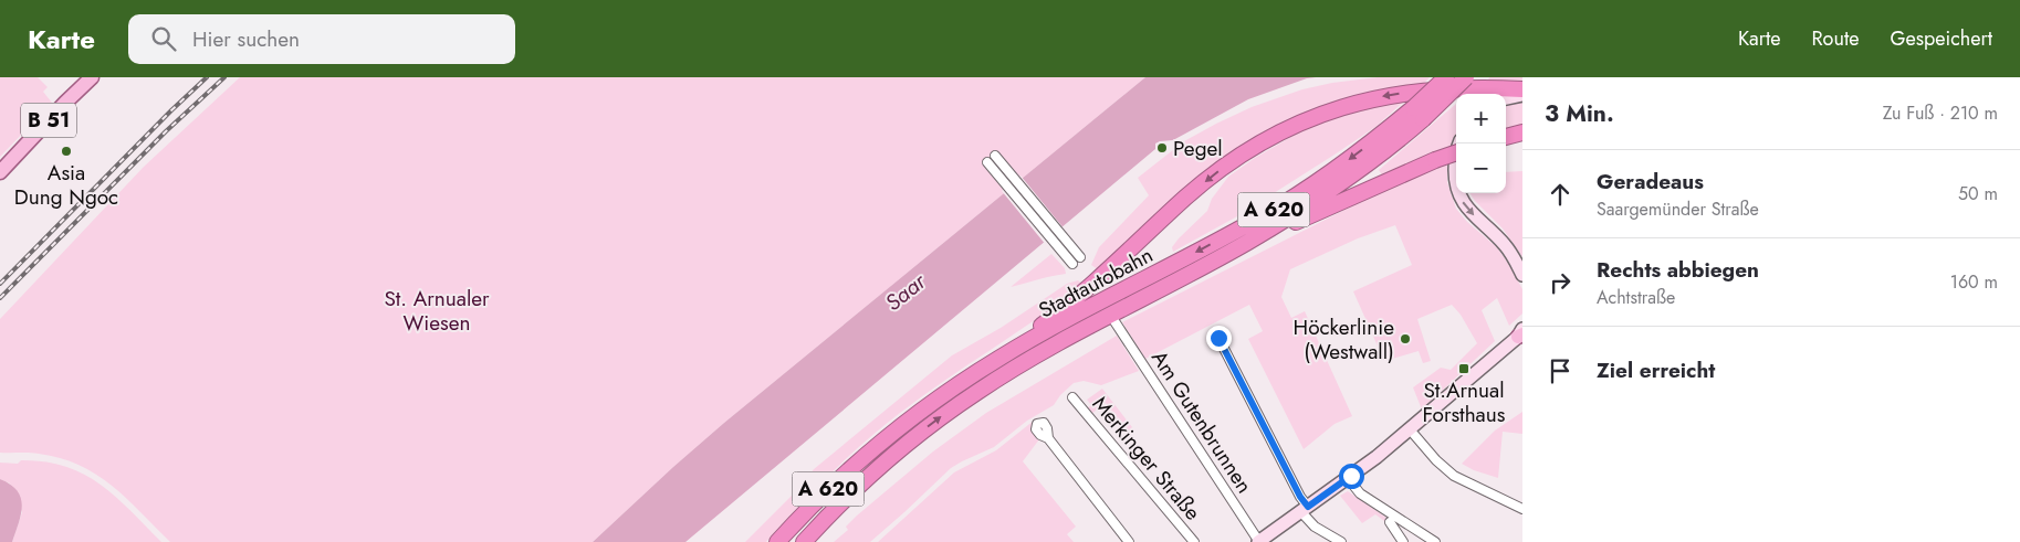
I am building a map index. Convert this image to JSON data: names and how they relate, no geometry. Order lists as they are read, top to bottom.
{
  "streets": {
    "highway": ["A 620", "Stadtautobahn"],
    "main road": ["B 51"],
    "street": ["Am Gutenbrunnen", "Merkinger Straße"]
  },
  "water": ["Saar"],
  "parks": ["St. Arnualer Wiesen"],
  "places": {
    "other": ["Pegel", "Asia Dung Ngoc", "Höckerlinie (Westwall)"],
    "transit": ["St.Arnual Forsthaus"]
  },
  "page": {
    "header": "Karte",
    "search": "Hier suchen",
    "nav": ["Karte", "Route", "Gespeichert"],
    "heading": ["3 Min.", "Zu Fuß · 210 m"],
    "map_buttons": ["+", "−"],
    "list": [
      ["Geradeaus", "Saargemünder Straße", "50 m"],
      ["Rechts abbiegen", "Achtstraße", "160 m"],
      "Ziel erreicht"
    ]
  }
}
